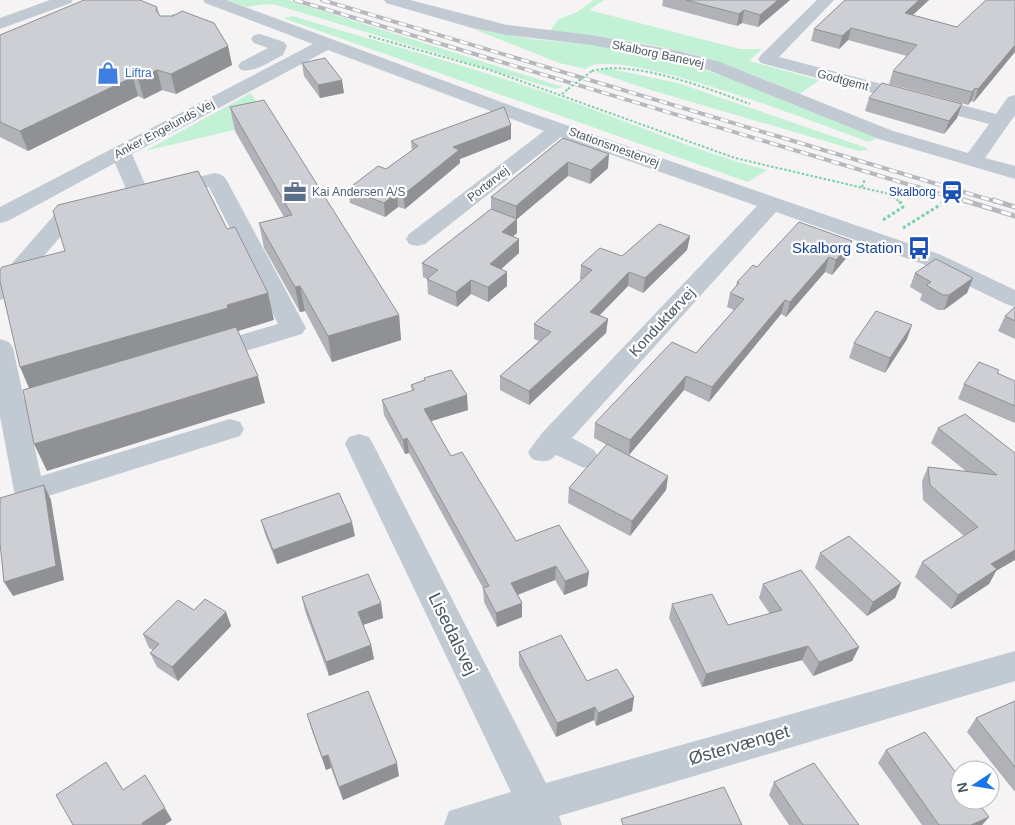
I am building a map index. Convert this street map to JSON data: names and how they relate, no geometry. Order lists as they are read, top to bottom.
{
  "streets": {
    "street": [
      "Skalborg Banevej",
      "Godtgemt",
      "Anker Engelunds Vej",
      "Stationsmestervej",
      "Portørvej",
      "Konduktørvej",
      "Lisedalsvej",
      "Østervænget"
    ]
  },
  "crossings": [
    ["Anker Engelunds Vej", "Stationsmestervej"],
    ["Stationsmestervej", "Portørvej"],
    ["Stationsmestervej", "Konduktørvej"],
    ["Lisedalsvej", "Østervænget"]
  ],
  "places": {
    "shop": ["Liftra"],
    "office": ["Kai Andersen A/S"],
    "station": ["Skalborg"],
    "bus stop": ["Skalborg Station"]
  },
  "north": "left"
}
